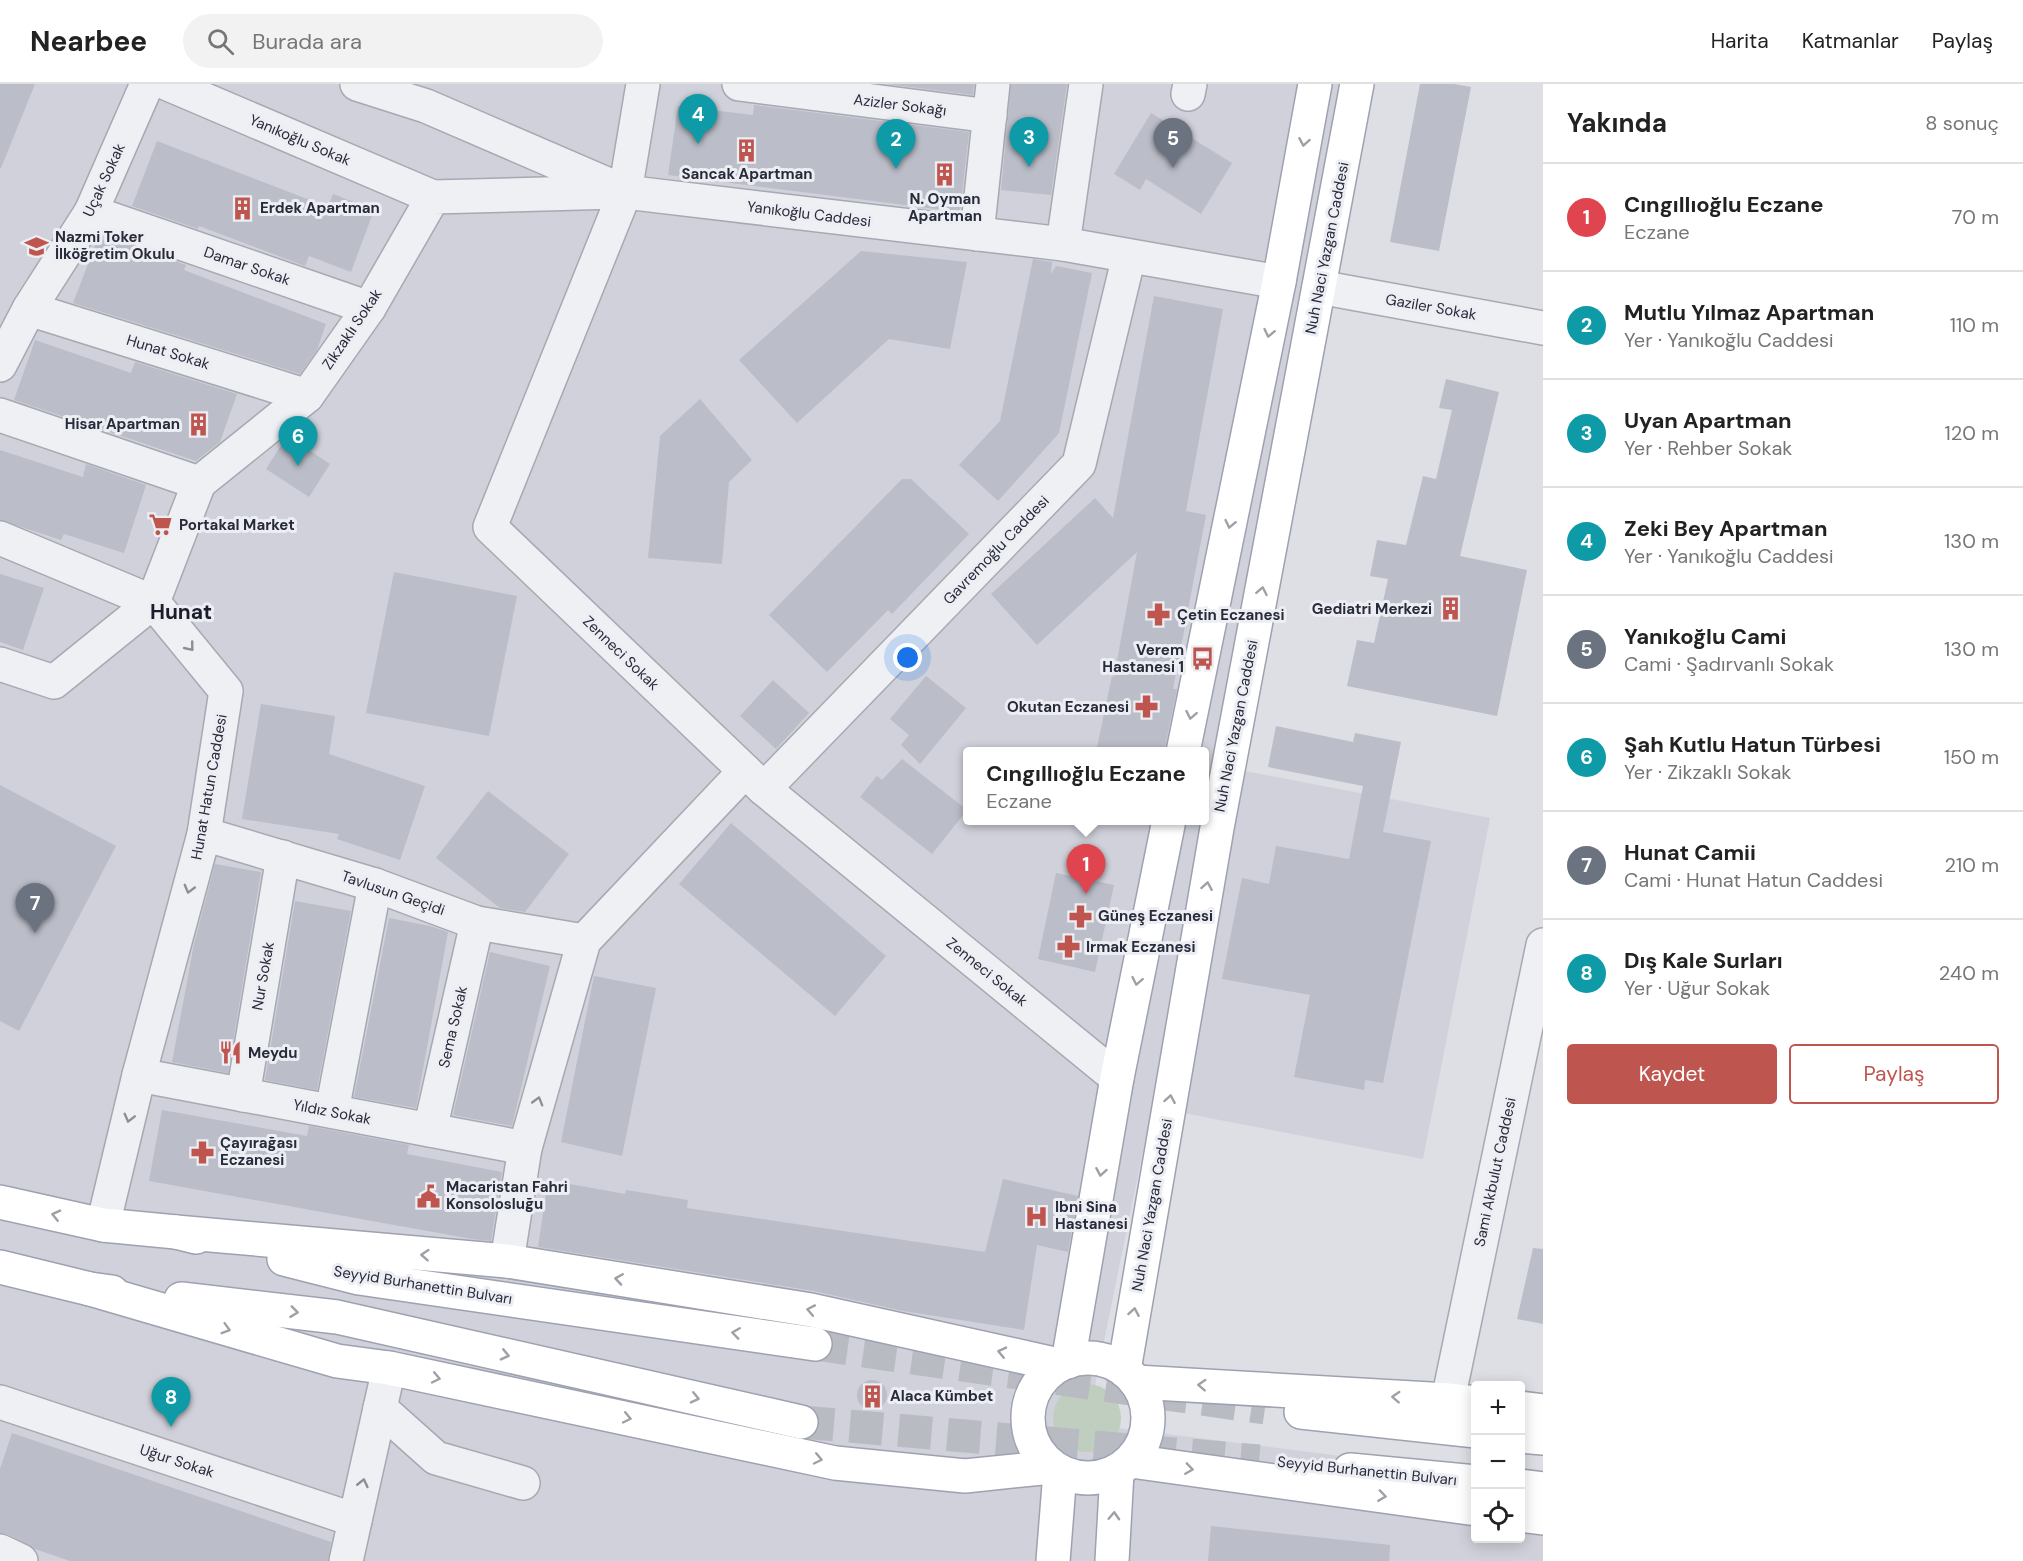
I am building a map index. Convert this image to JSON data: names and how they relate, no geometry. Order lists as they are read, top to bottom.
{
  "streets": {
    "main road": ["Nuh Naci Yazgan Caddesi", "Seyyid Burhanettin Bulvarı"],
    "street": [
      "Azizler Sokağı",
      "Yanıkoğlu Sokak",
      "Uçak Sokak",
      "Yanıkoğlu Caddesi",
      "Damar Sokak",
      "Gaziler Sokak",
      "Zikzaklı Sokak",
      "Hunat Sokak",
      "Gavremoğlu Caddesi",
      "Zenneci Sokak",
      "Hunat Hatun Caddesi",
      "Tavlusun Geçidi",
      "Nur Sokak",
      "Sema Sokak",
      "Yıldız Sokak",
      "Sami Akbulut Caddesi",
      "Uğur Sokak"
    ]
  },
  "crossings": [
    ["Yanıkoğlu Sokak", "Zikzaklı Sokak"],
    ["Uçak Sokak", "Damar Sokak"],
    ["Uçak Sokak", "Hunat Sokak"],
    ["Yanıkoğlu Caddesi", "Gavremoğlu Caddesi"],
    ["Yanıkoğlu Caddesi", "Zenneci Sokak"],
    ["Nuh Naci Yazgan Caddesi", "Gaziler Sokak"],
    ["Damar Sokak", "Zikzaklı Sokak"],
    ["Zikzaklı Sokak", "Hunat Sokak"],
    ["Gavremoğlu Caddesi", "Zenneci Sokak"],
    ["Hunat Hatun Caddesi", "Tavlusun Geçidi"],
    ["Hunat Hatun Caddesi", "Yıldız Sokak"],
    ["Hunat Hatun Caddesi", "Seyyid Burhanettin Bulvarı"],
    ["Tavlusun Geçidi", "Nur Sokak"],
    ["Tavlusun Geçidi", "Sema Sokak"],
    ["Nur Sokak", "Yıldız Sokak"],
    ["Sema Sokak", "Yıldız Sokak"]
  ],
  "districts": ["Hunat"],
  "places": {
    "building": [
      "Sancak Apartman",
      "N. Oyman Apartman",
      "Erdek Apartman",
      "Hisar Apartman",
      "Gediatri Merkezi",
      "Alaca Kümbet"
    ],
    "school or university": ["Nazmi Toker İlköğretim Okulu"],
    "supermarket": ["Portakal Market"],
    "pharmacy": [
      "Çetin Eczanesi",
      "Okutan Eczanesi",
      "Güneş Eczanesi",
      "Irmak Eczanesi",
      "Çayırağası Eczanesi"
    ],
    "bus stop": ["Verem Hastanesi 1"],
    "restaurant": ["Meydu"],
    "public building": ["Macaristan Fahri Konsolosluğu"],
    "hospital": ["Ibni Sina Hastanesi"]
  },
  "page": {
    "header": "Nearbee",
    "search": "Burada ara",
    "nav": ["Harita", "Katmanlar", "Paylaş"],
    "heading": ["Yakında", "8 sonuç"],
    "pins": [
      "4",
      "3",
      "5",
      "2",
      "6",
      "1",
      "7",
      "8"
    ],
    "list": [
      {
        "mark": "1",
        "name": "Cıngıllıoğlu Eczane",
        "note": "Eczane",
        "value": "70 m"
      },
      {
        "mark": "2",
        "name": "Mutlu Yılmaz Apartman",
        "note": "Yer · Yanıkoğlu Caddesi",
        "value": "110 m"
      },
      {
        "mark": "3",
        "name": "Uyan Apartman",
        "note": "Yer · Rehber Sokak",
        "value": "120 m"
      },
      {
        "mark": "4",
        "name": "Zeki Bey Apartman",
        "note": "Yer · Yanıkoğlu Caddesi",
        "value": "130 m"
      },
      {
        "mark": "5",
        "name": "Yanıkoğlu Cami",
        "note": "Cami · Şadırvanlı Sokak",
        "value": "130 m"
      },
      {
        "mark": "6",
        "name": "Şah Kutlu Hatun Türbesi",
        "note": "Yer · Zikzaklı Sokak",
        "value": "150 m"
      },
      {
        "mark": "7",
        "name": "Hunat Camii",
        "note": "Cami · Hunat Hatun Caddesi",
        "value": "210 m"
      },
      {
        "mark": "8",
        "name": "Dış Kale Surları",
        "note": "Yer · Uğur Sokak",
        "value": "240 m"
      }
    ],
    "popup": ["Cıngıllıoğlu Eczane", "Eczane"],
    "buttons": ["Kaydet", "Paylaş"],
    "map_buttons": ["+", "−"]
  }
}
